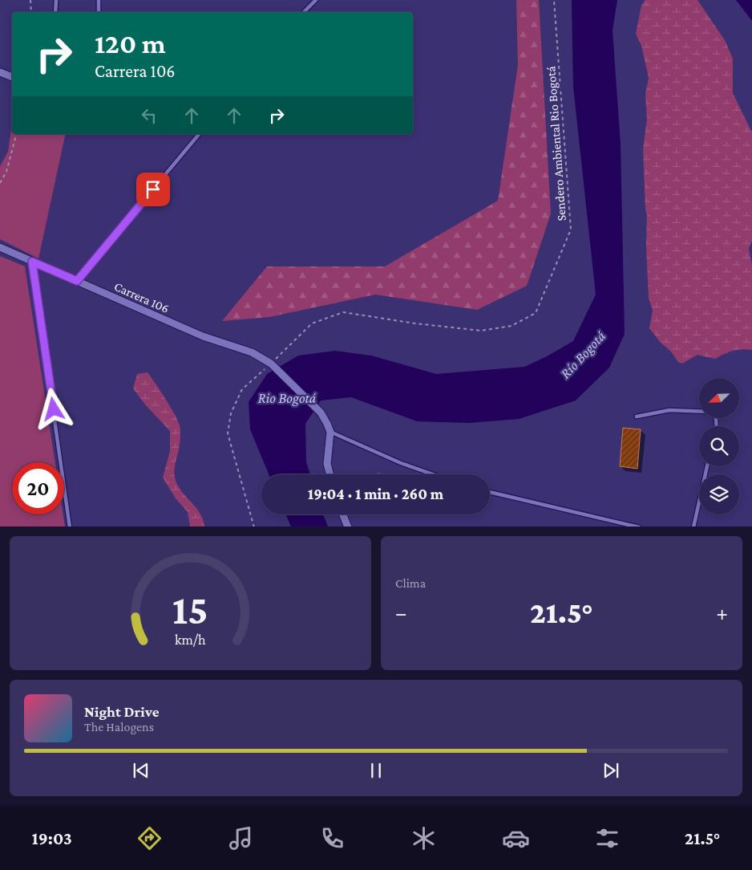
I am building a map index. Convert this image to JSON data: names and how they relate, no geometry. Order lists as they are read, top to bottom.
{
  "streets": {
    "street": ["Carrera 106"],
    "path": ["Sendero Ambiental Rio Bogotá"]
  },
  "crossings": [
    ["Sendero Ambiental Rio Bogotá", "Carrera 106"]
  ],
  "water": ["Río Bogotá", "Rio Bogotá"],
  "north": "bottom left",
  "page": {
    "turn": ["120 m", "Carrera 106"],
    "limit": "20",
    "trip": "19:04 · 1 min · 260 m",
    "tile": "Clima",
    "heat": ["−", "21.5°", "+"],
    "song": ["Night Drive", "The Halogens"],
    "tabs": ["19:03", "21.5°"],
    "gauge": ["15", "km/h"]
  }
}
